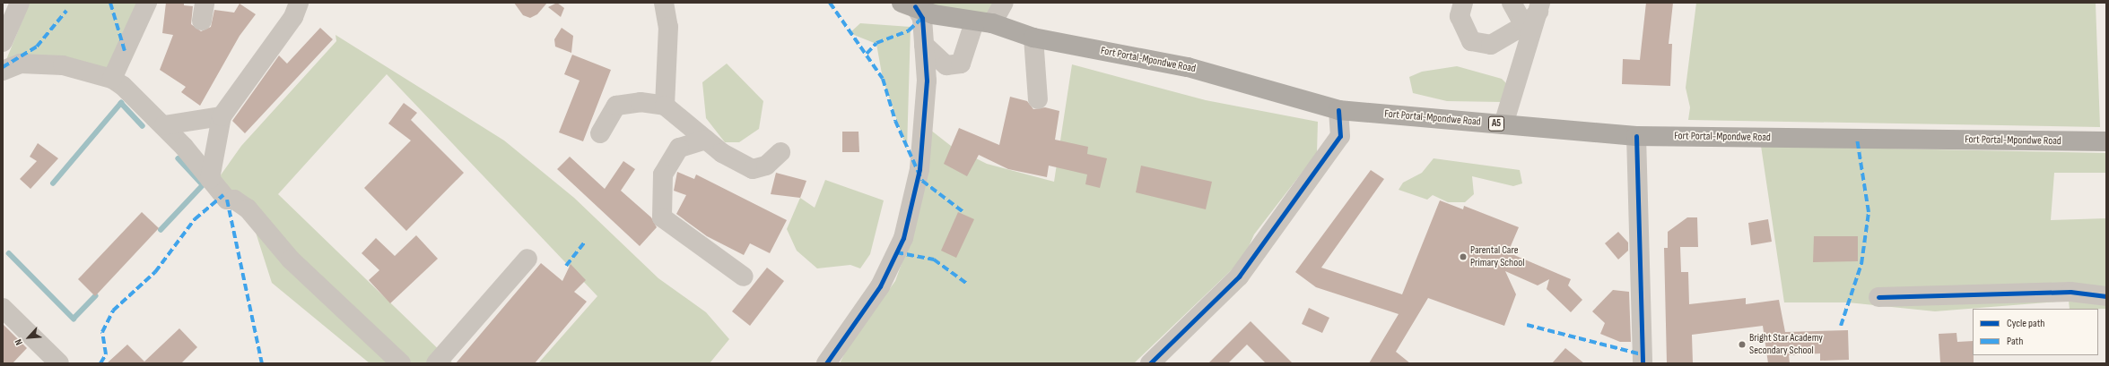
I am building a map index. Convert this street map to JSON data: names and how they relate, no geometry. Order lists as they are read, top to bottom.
{
  "streets": {
    "highway": ["Fort Portal-Mpondwe Road", "A5"]
  },
  "places": ["Parental Care Primary School", "Bright Star Academy Secondary School"],
  "legend": ["Cycle path", "Path"],
  "north": "bottom left"
}
